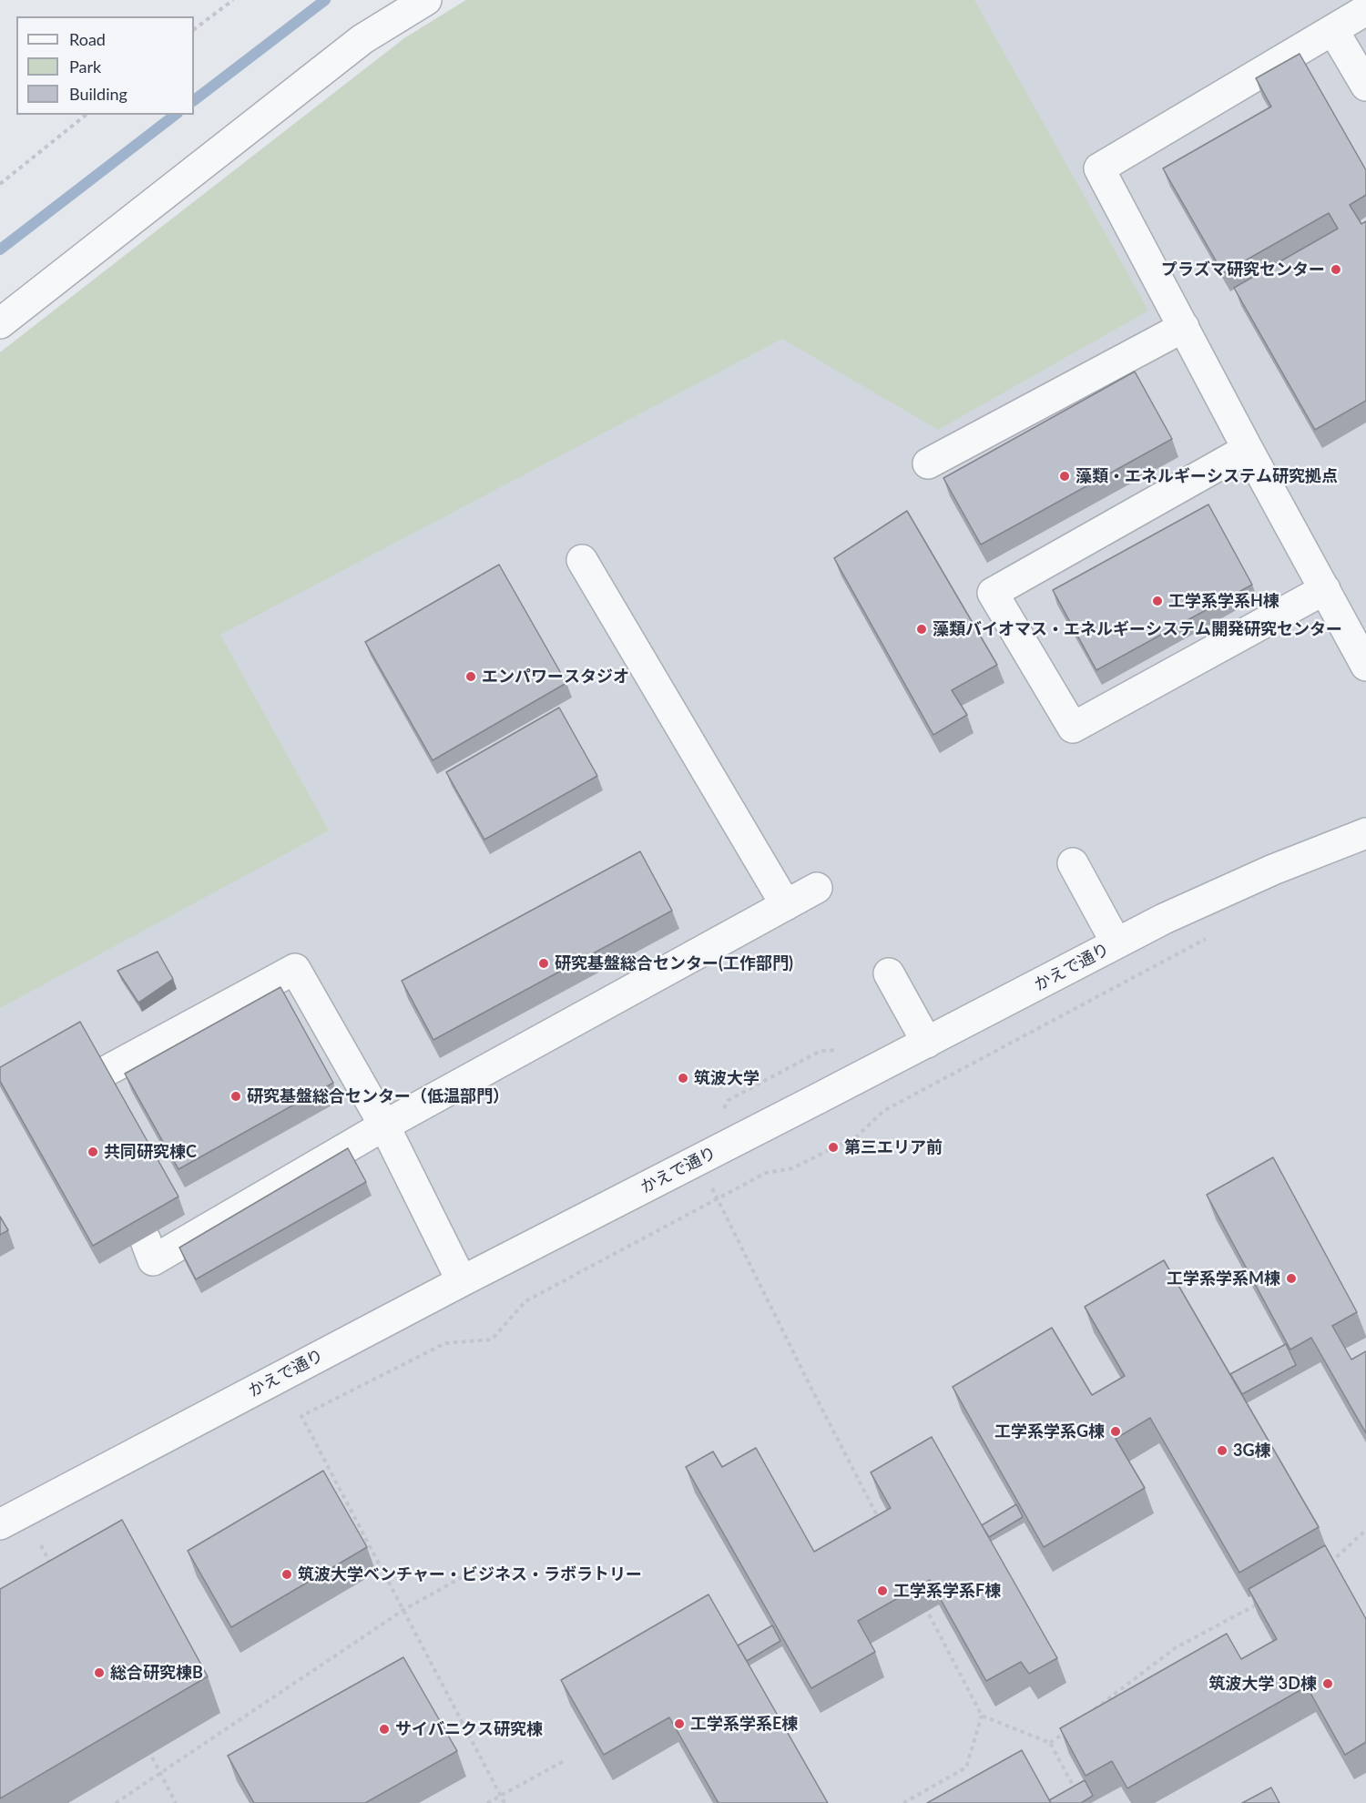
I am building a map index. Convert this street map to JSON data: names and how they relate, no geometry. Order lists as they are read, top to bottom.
{
  "streets": {
    "street": ["かえで通り"]
  },
  "places": [
    "プラズマ研究センター",
    "藻類・エネルギーシステム研究拠点",
    "工学系学系H棟",
    "藻類バイオマス・エネルギーシステム開発研究センター",
    "エンパワースタジオ",
    "研究基盤総合センター(工作部門)",
    "筑波大学",
    "研究基盤総合センター（低温部門）",
    "第三エリア前",
    "共同研究棟C",
    "工学系学系M棟",
    "工学系学系G棟",
    "3G棟",
    "筑波大学ベンチャー・ビジネス・ラボラトリー",
    "工学系学系F棟",
    "総合研究棟B",
    "筑波大学 3D棟",
    "工学系学系E棟",
    "サイバニクス研究棟"
  ],
  "legend": ["Road", "Park", "Building"]
}
